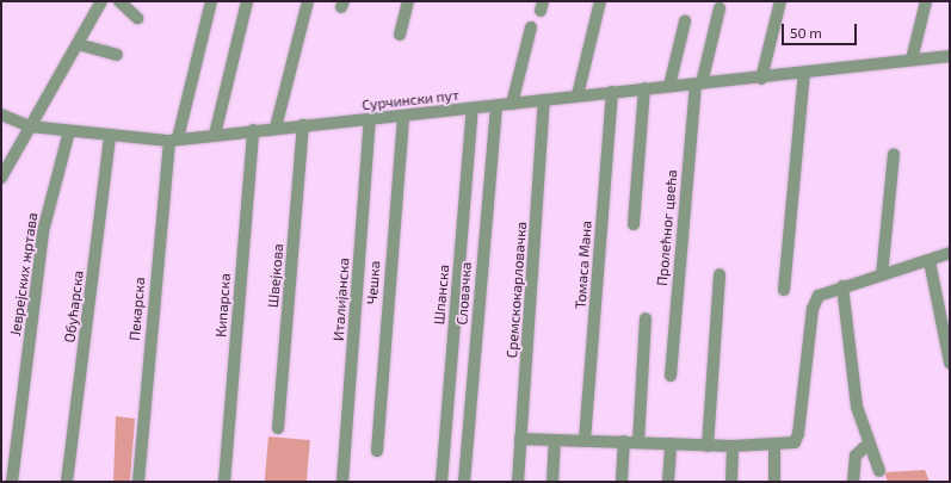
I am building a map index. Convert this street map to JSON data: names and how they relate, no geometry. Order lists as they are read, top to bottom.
{
  "streets": {
    "street": [
      "Сурчински пут",
      "Пролећног цвећа",
      "Томаса Мана",
      "Јеврејских жртава",
      "Швејкова",
      "Чешка",
      "Сремскокарловачка",
      "Словачка",
      "Шпанска",
      "Италијанска",
      "Кипарска",
      "Обућарска",
      "Пекарска"
    ]
  },
  "crossings": [
    ["Сурчински пут", "Пролећног цвећа"],
    ["Сурчински пут", "Томаса Мана"],
    ["Сурчински пут", "Јеврејских жртава"],
    ["Сурчински пут", "Швејкова"],
    ["Сурчински пут", "Чешка"],
    ["Сурчински пут", "Сремскокарловачка"],
    ["Сурчински пут", "Словачка"],
    ["Сурчински пут", "Шпанска"],
    ["Сурчински пут", "Италијанска"],
    ["Сурчински пут", "Кипарска"],
    ["Сурчински пут", "Обућарска"],
    ["Сурчински пут", "Пекарска"]
  ],
  "scale_bar": "50 m"
}
